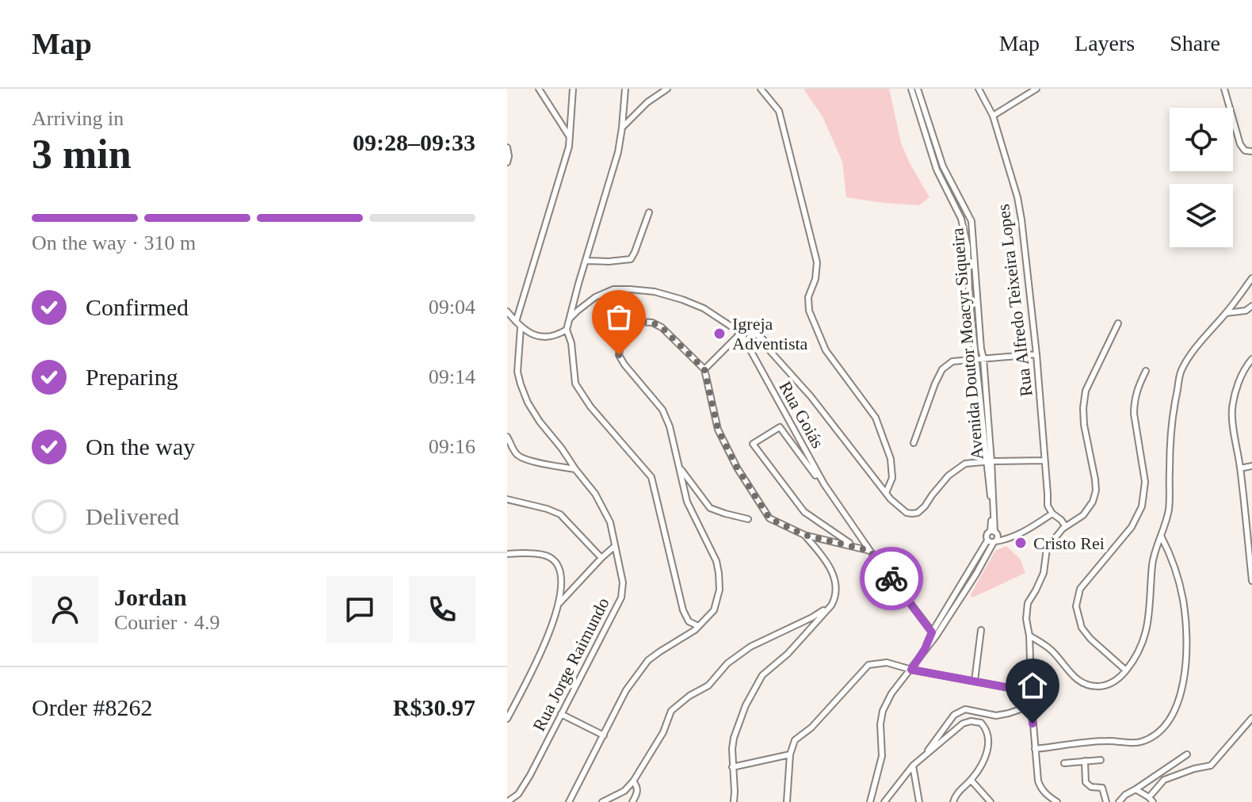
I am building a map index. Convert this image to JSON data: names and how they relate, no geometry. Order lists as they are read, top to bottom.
{
  "streets": {
    "street": [
      "Rua Alfredo Teixeira Lopes",
      "Avenida Doutor Moacyr Siqueira",
      "Rua Goiás",
      "Rua Jorge Raimundo"
    ]
  },
  "places": ["Igreja Adventista", "Cristo Rei"],
  "page": {
    "header": "Map",
    "nav": ["Map", "Layers", "Share"],
    "heading": ["3 min", "Arriving in", "09:28–09:33"],
    "panel": [
      "Jordan",
      "Courier · 4.9",
      "Order #8262",
      "R$30.97"
    ],
    "bar": "On the way · 310 m",
    "list": [
      ["Confirmed", "09:04"],
      ["Preparing", "09:14"],
      ["On the way", "09:16"],
      "Delivered"
    ]
  }
}
